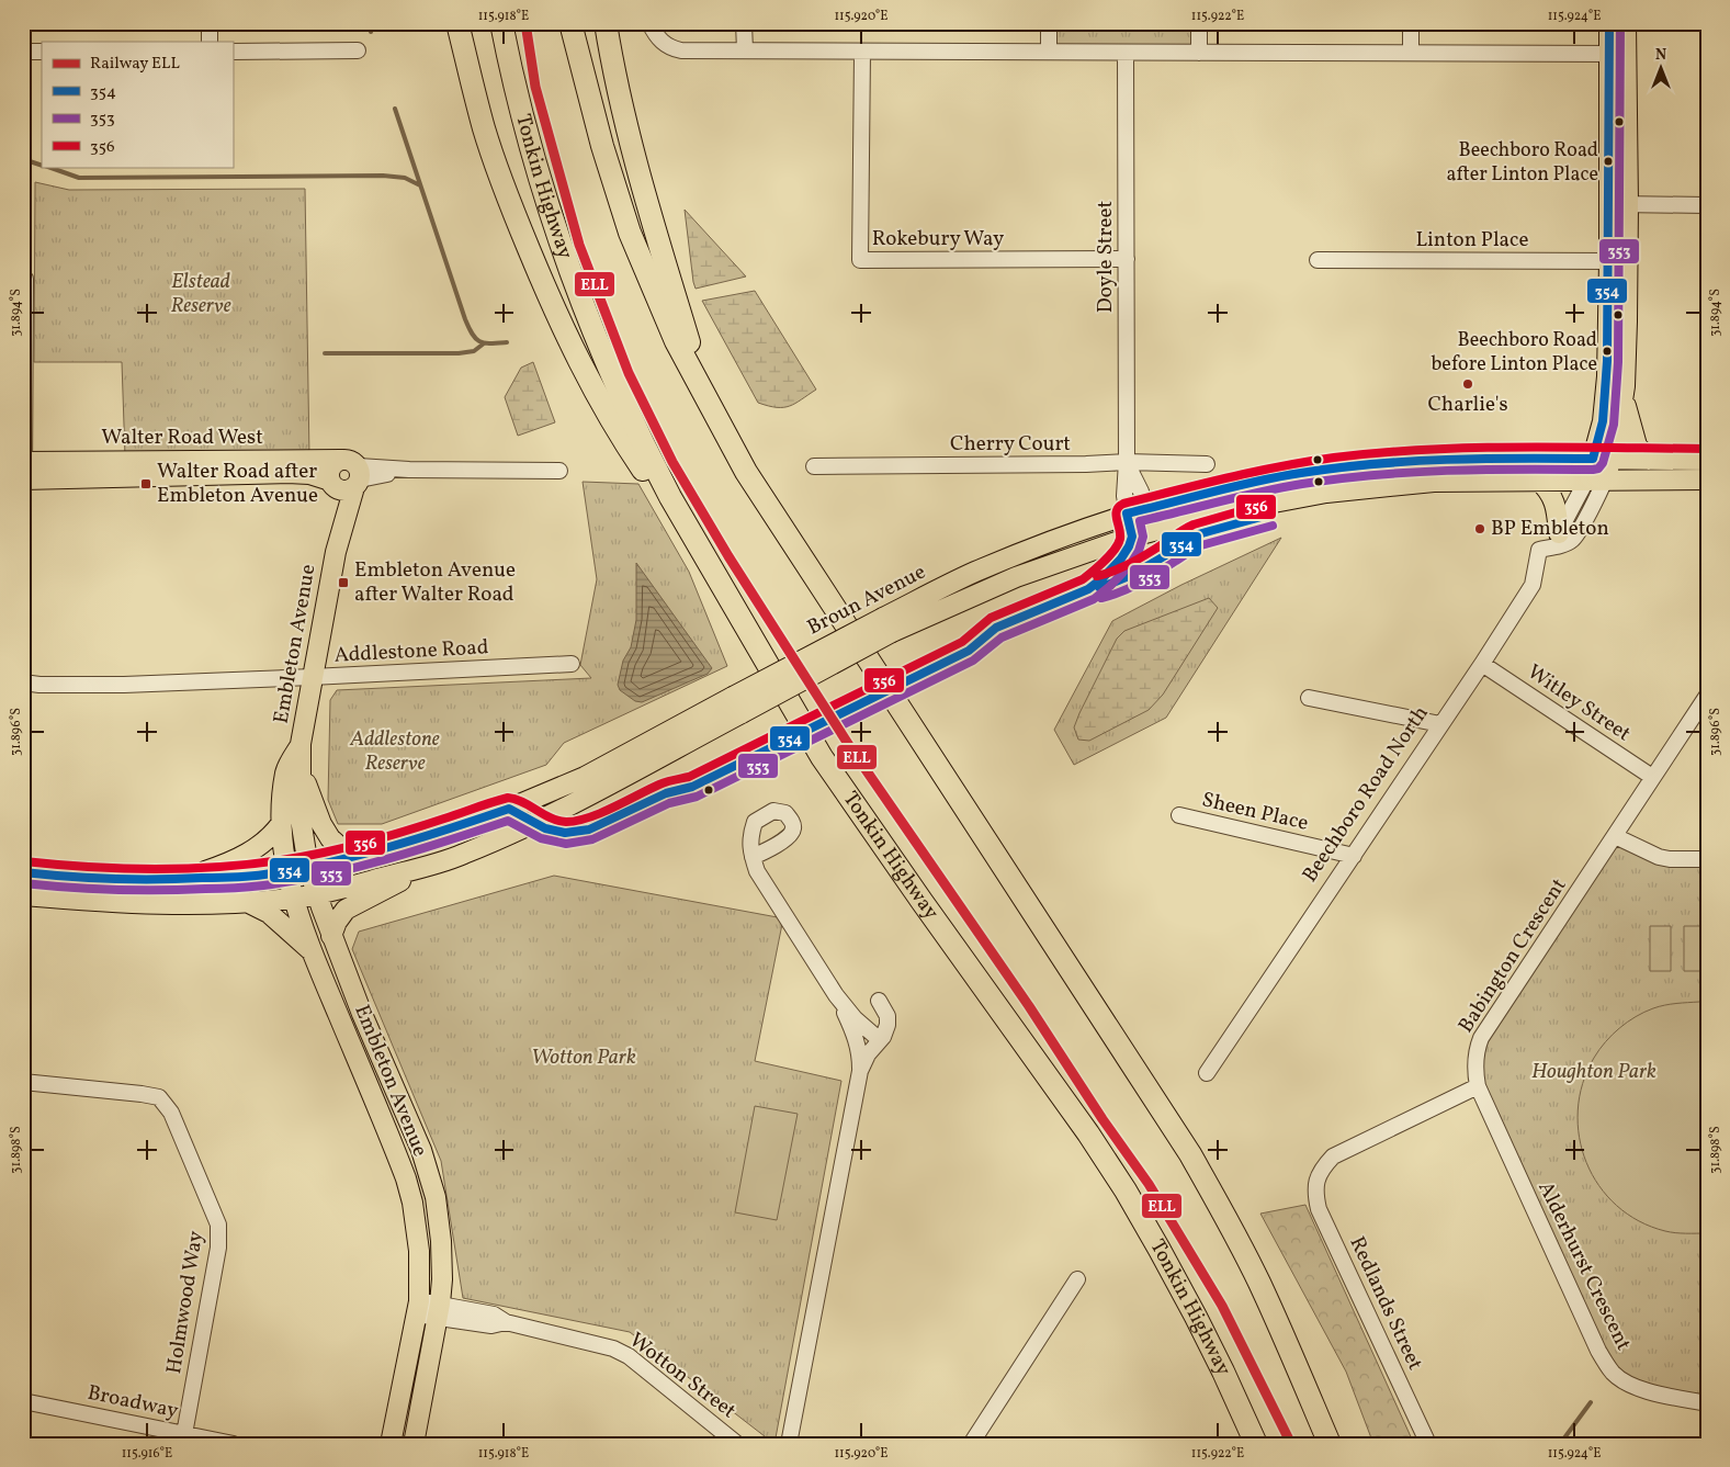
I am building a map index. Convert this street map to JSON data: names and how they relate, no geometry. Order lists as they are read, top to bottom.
{
  "streets": {
    "highway": ["Tonkin Highway"],
    "main road": [
      "Walter Road West",
      "Broun Avenue",
      "Embleton Avenue",
      "Beechboro Road North"
    ],
    "street": [
      "Rokebury Way",
      "Linton Place",
      "Doyle Street",
      "Cherry Court",
      "Addlestone Road",
      "Witley Street",
      "Sheen Place",
      "Babington Crescent",
      "Alderhurst Crescent",
      "Holmwood Way",
      "Redlands Street",
      "Wotton Street",
      "Broadway"
    ]
  },
  "crossings": [
    ["Rokebury Way", "Doyle Street"],
    ["Linton Place", "Beechboro Road North"],
    ["Doyle Street", "Cherry Court"],
    ["Doyle Street", "Broun Avenue"],
    ["Walter Road West", "Embleton Avenue"],
    ["Broun Avenue", "Embleton Avenue"],
    ["Broun Avenue", "Beechboro Road North"],
    ["Embleton Avenue", "Addlestone Road"],
    ["Embleton Avenue", "Wotton Street"],
    ["Witley Street", "Beechboro Road North"],
    ["Witley Street", "Babington Crescent"],
    ["Beechboro Road North", "Sheen Place"],
    ["Babington Crescent", "Alderhurst Crescent"],
    ["Babington Crescent", "Redlands Street"],
    ["Alderhurst Crescent", "Redlands Street"],
    ["Holmwood Way", "Broadway"]
  ],
  "parks": [
    "Elstead Reserve",
    "Addlestone Reserve",
    "Wotton Park",
    "Houghton Park"
  ],
  "places": {
    "other": [
      "Beechboro Road after Linton Place",
      "Beechboro Road before Linton Place",
      "Charlie's",
      "BP Embleton"
    ],
    "transit": ["Walter Road after Embleton Avenue", "Embleton Avenue after Walter Road"]
  },
  "lines": [
    "rail line ELL",
    "transit line 354",
    "transit line 353",
    "transit line 356"
  ],
  "legend": [
    "Railway ELL",
    "354",
    "353",
    "356"
  ],
  "north": "top",
  "coordinates": [
    "115.918°E",
    "115.920°E",
    "115.922°E",
    "115.924°E",
    "31.894°S",
    "31.896°S",
    "31.898°S",
    "115.916°E"
  ]
}
